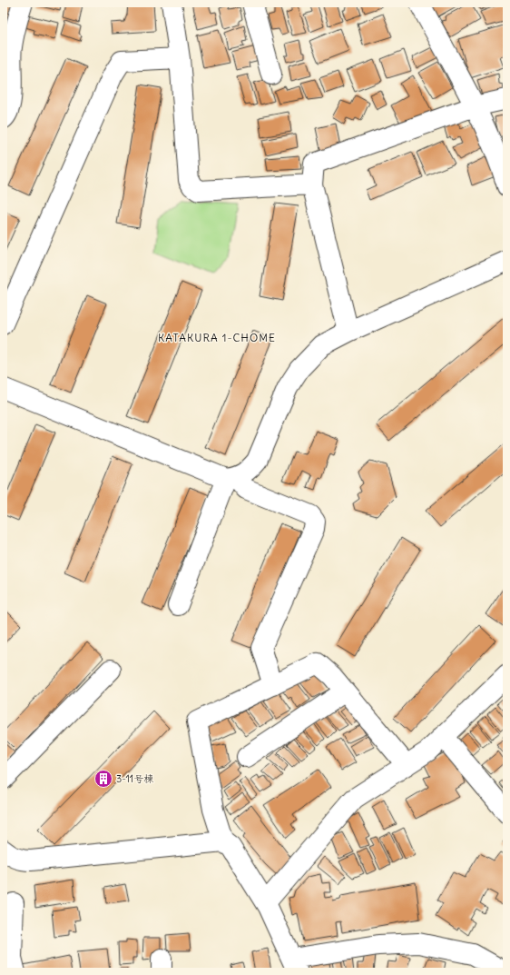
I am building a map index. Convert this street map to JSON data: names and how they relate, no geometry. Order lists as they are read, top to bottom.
{
  "districts": ["KATAKURA 1-CHOME"],
  "places": {
    "building": ["3-11号棟"]
  }
}
